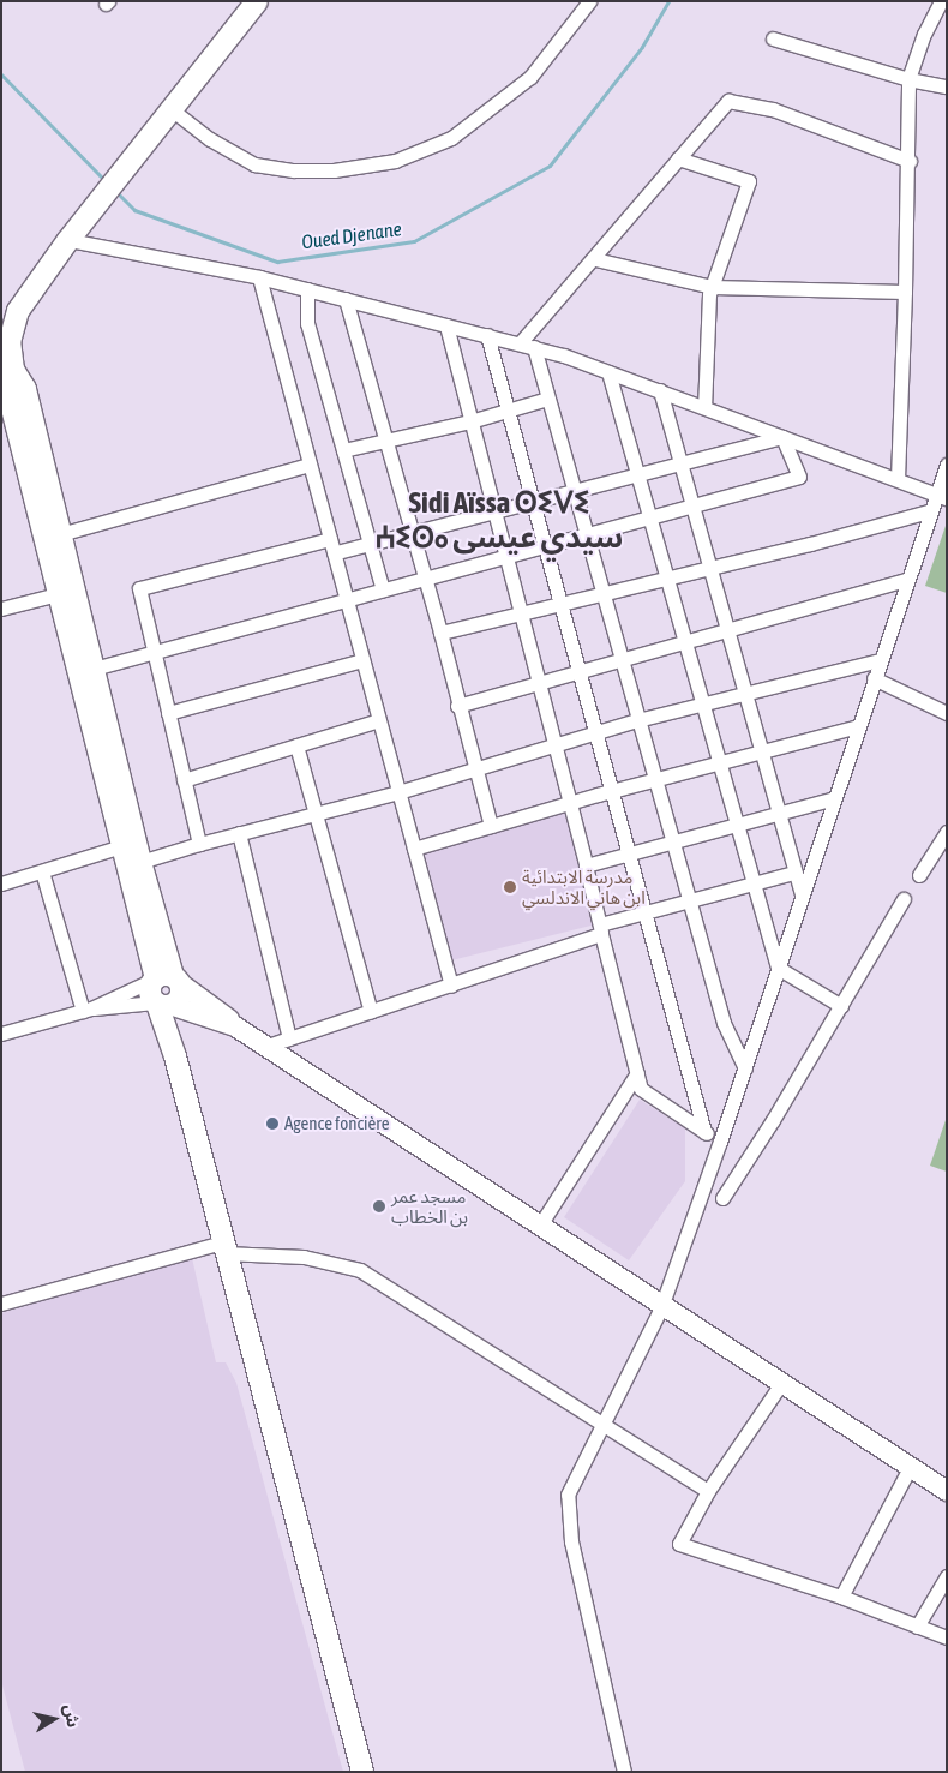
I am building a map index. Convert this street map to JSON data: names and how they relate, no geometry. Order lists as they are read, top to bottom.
{
  "districts": ["Sidi Aïssa ⵙⵉⴸⵉ ⵄⵉⵙⴰ سيدي عيسى"],
  "water": ["Oued Djenane"],
  "places": ["مدرسة الابتدائية ابن هاني الاندلسي", "Agence foncière", "مسجد عمر بن الخطاب"],
  "north": "right"
}
